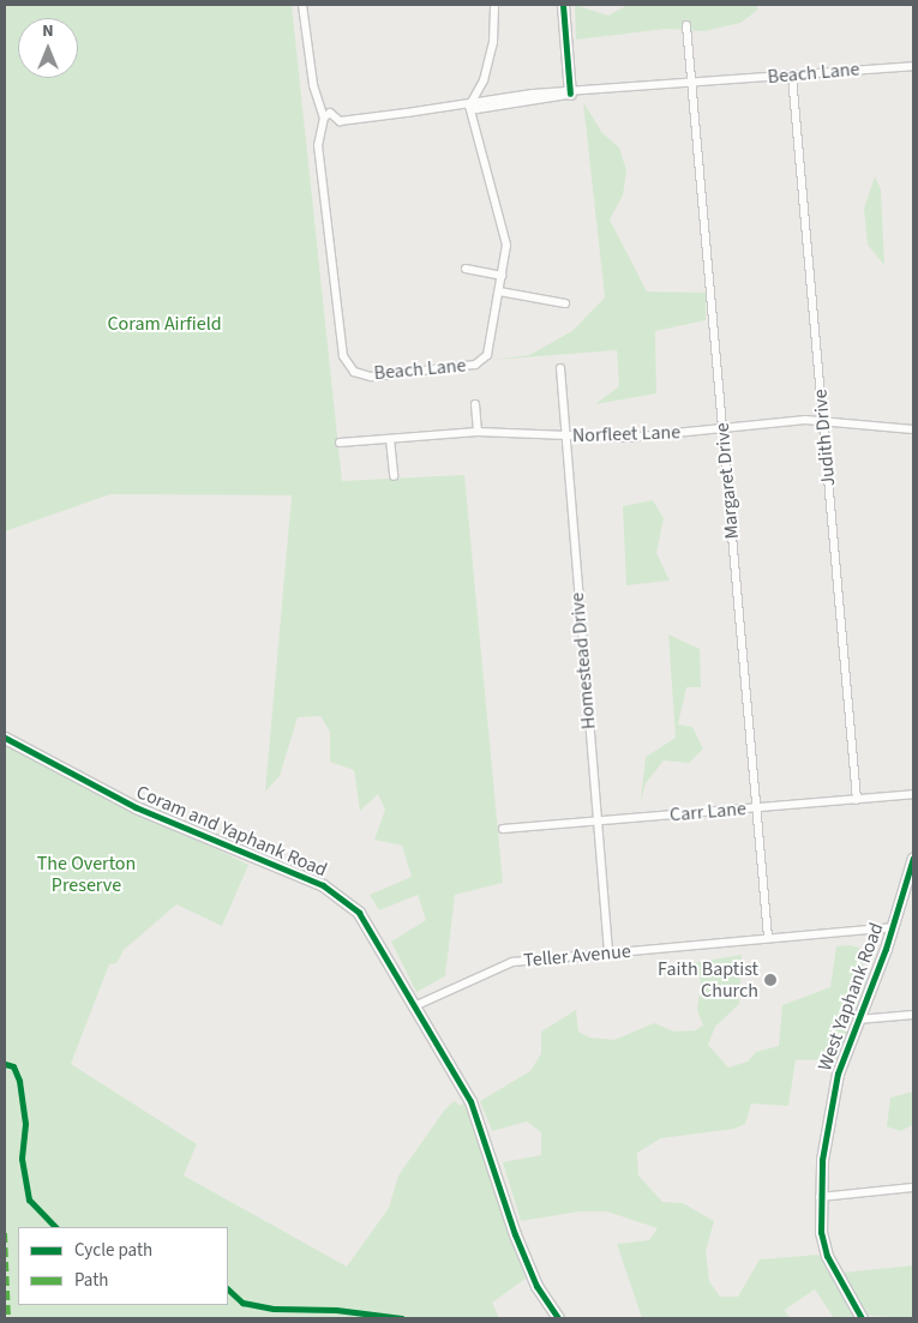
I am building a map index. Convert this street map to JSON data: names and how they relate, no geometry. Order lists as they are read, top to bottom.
{
  "streets": {
    "main road": ["Coram and Yaphank Road", "West Yaphank Road"],
    "street": [
      "Beach Lane",
      "Norfleet Lane",
      "Judith Drive",
      "Margaret Drive",
      "Homestead Drive",
      "Carr Lane",
      "Teller Avenue"
    ]
  },
  "crossings": [
    ["Beach Lane", "Judith Drive"],
    ["Beach Lane", "Margaret Drive"],
    ["Norfleet Lane", "Judith Drive"],
    ["Norfleet Lane", "Margaret Drive"],
    ["Norfleet Lane", "Homestead Drive"],
    ["Judith Drive", "Carr Lane"],
    ["Margaret Drive", "Carr Lane"],
    ["Margaret Drive", "Teller Avenue"],
    ["Homestead Drive", "Carr Lane"],
    ["Homestead Drive", "Teller Avenue"],
    ["Coram and Yaphank Road", "Teller Avenue"],
    ["Teller Avenue", "West Yaphank Road"]
  ],
  "parks": ["Coram Airfield", "The Overton Preserve"],
  "places": ["Faith Baptist Church"],
  "legend": ["Cycle path", "Path"],
  "north": "top"
}
